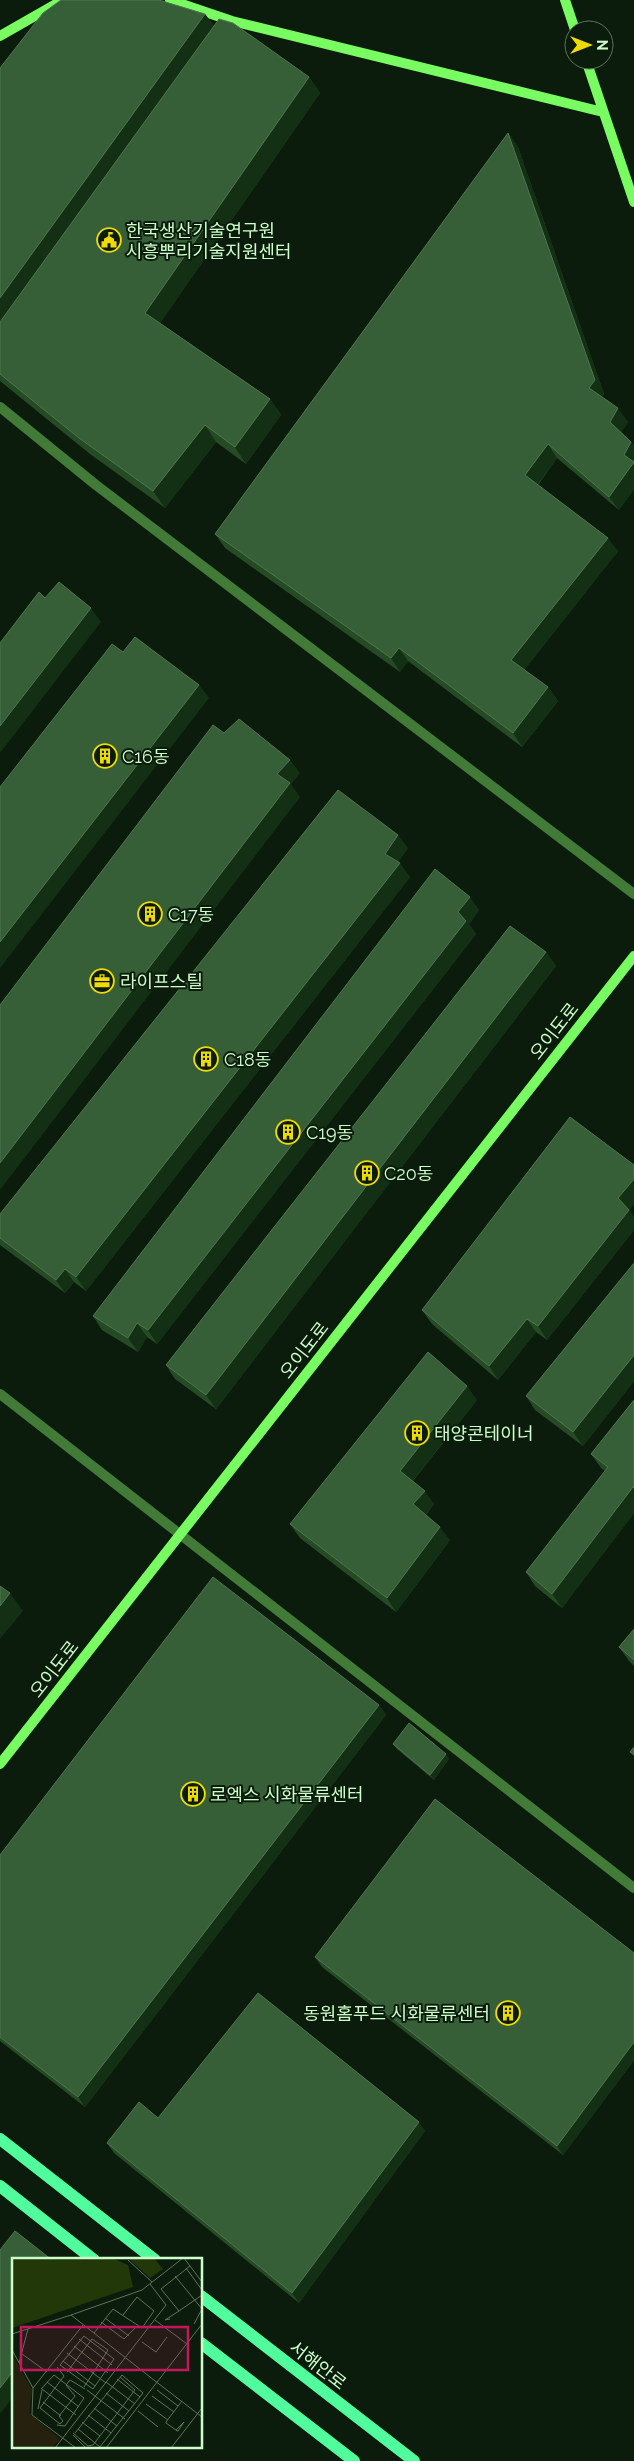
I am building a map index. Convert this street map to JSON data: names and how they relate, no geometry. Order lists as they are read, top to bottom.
{
  "streets": {
    "main road": ["오이도로", "서해안로"]
  },
  "places": {
    "public building": ["한국생산기술연구원 시흥뿌리기술지원센터"],
    "building": [
      "C16동",
      "C17동",
      "C18동",
      "C19동",
      "C20동",
      "태양콘테이너",
      "로엑스 시화물류센터",
      "동원홈푸드 시화물류센터"
    ],
    "office": ["라이프스틸"]
  },
  "north": "right"
}
